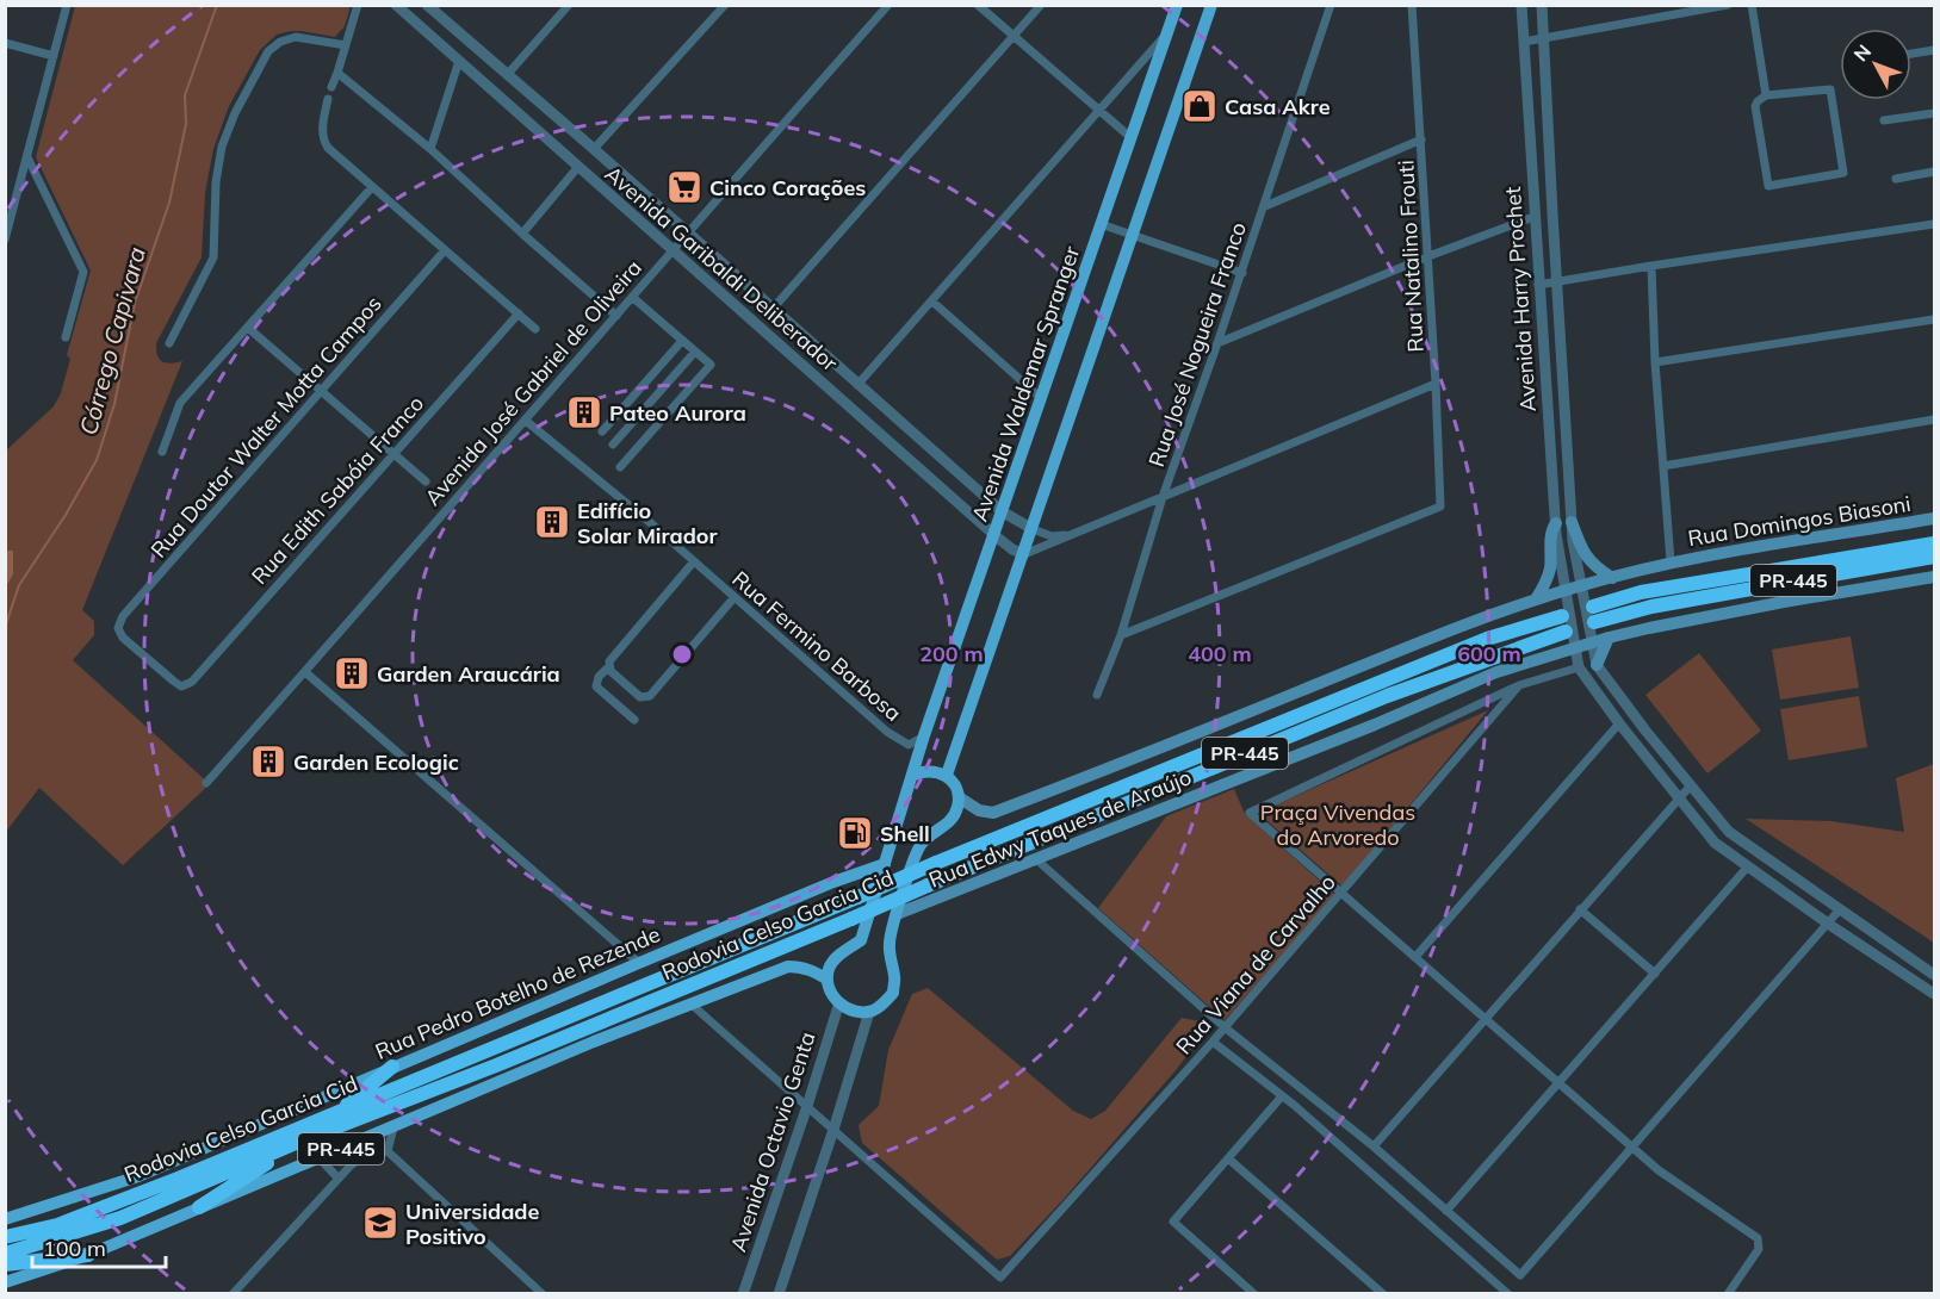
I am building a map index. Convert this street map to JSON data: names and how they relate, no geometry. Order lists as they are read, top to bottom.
{
  "streets": {
    "highway": ["PR-445", "Rodovia Celso Garcia Cid"],
    "main road": [
      "Avenida Waldemar Spranger",
      "Rua Domingos Biasoni",
      "Rua Edwy Taques de Araújo",
      "Rua Pedro Botelho de Rezende"
    ],
    "street": [
      "Rua Natalino Frouti",
      "Avenida Garibaldi Deliberador",
      "Avenida Harry Prochet",
      "Rua José Nogueira Franco",
      "Avenida José Gabriel de Oliveira",
      "Rua Doutor Walter Motta Campos",
      "Rua Edith Sabóia Franco",
      "Rua Fermino Barbosa",
      "Rua Viana de Carvalho",
      "Avenida Octavio Genta"
    ]
  },
  "crossings": [
    ["Rua Natalino Frouti", "Rua José Nogueira Franco"],
    ["Avenida Garibaldi Deliberador", "Avenida José Gabriel de Oliveira"],
    ["Avenida Garibaldi Deliberador", "Avenida Waldemar Spranger"],
    ["Avenida Harry Prochet", "Rua Edwy Taques de Araújo"],
    ["Avenida José Gabriel de Oliveira", "Rua Fermino Barbosa"],
    ["Avenida Waldemar Spranger", "Rua Fermino Barbosa"],
    ["Avenida Waldemar Spranger", "Rua Pedro Botelho de Rezende"],
    ["Rua Doutor Walter Motta Campos", "Rua Edith Sabóia Franco"]
  ],
  "water": ["Córrego Capivara"],
  "parks": ["Praça Vivendas do Arvoredo"],
  "places": {
    "shop": ["Casa Akre"],
    "supermarket": ["Cinco Corações"],
    "building": [
      "Pateo Aurora",
      "Edifício Solar Mirador",
      "Garden Araucária",
      "Garden Ecologic"
    ],
    "fuel station": ["Shell"],
    "school or university": ["Universidade Positivo"]
  },
  "scale_bar": "100 m",
  "north": "top left",
  "rings": ["200 m", "400 m", "600 m"]
}
